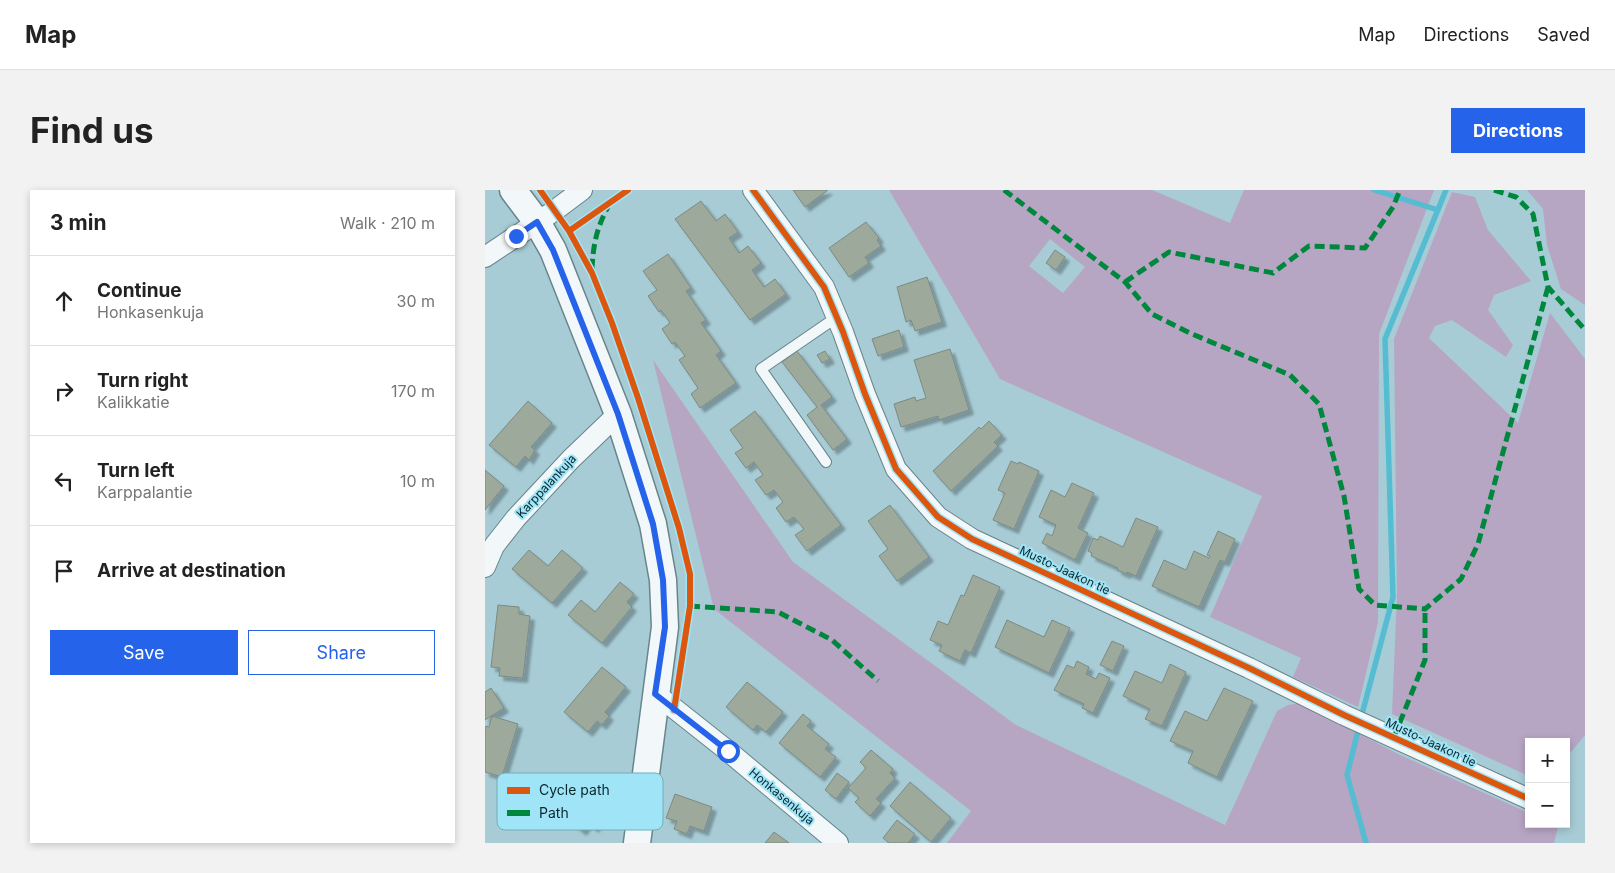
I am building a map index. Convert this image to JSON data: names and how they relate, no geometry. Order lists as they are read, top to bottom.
{
  "streets": {
    "street": ["Karppalankuja", "Musto-Jaakon tie", "Honkasenkuja"]
  },
  "legend": ["Cycle path", "Path"],
  "page": {
    "header": "Map",
    "nav": ["Map", "Directions", "Saved"],
    "buttons": [
      "Directions",
      ["Save", "Share"]
    ],
    "title": "Find us",
    "heading": ["3 min", "Walk · 210 m"],
    "list": [
      ["Continue", "Honkasenkuja", "30 m"],
      ["Turn right", "Kalikkatie", "170 m"],
      ["Turn left", "Karppalantie", "10 m"],
      "Arrive at destination"
    ],
    "map_buttons": ["+", "−"]
  }
}
